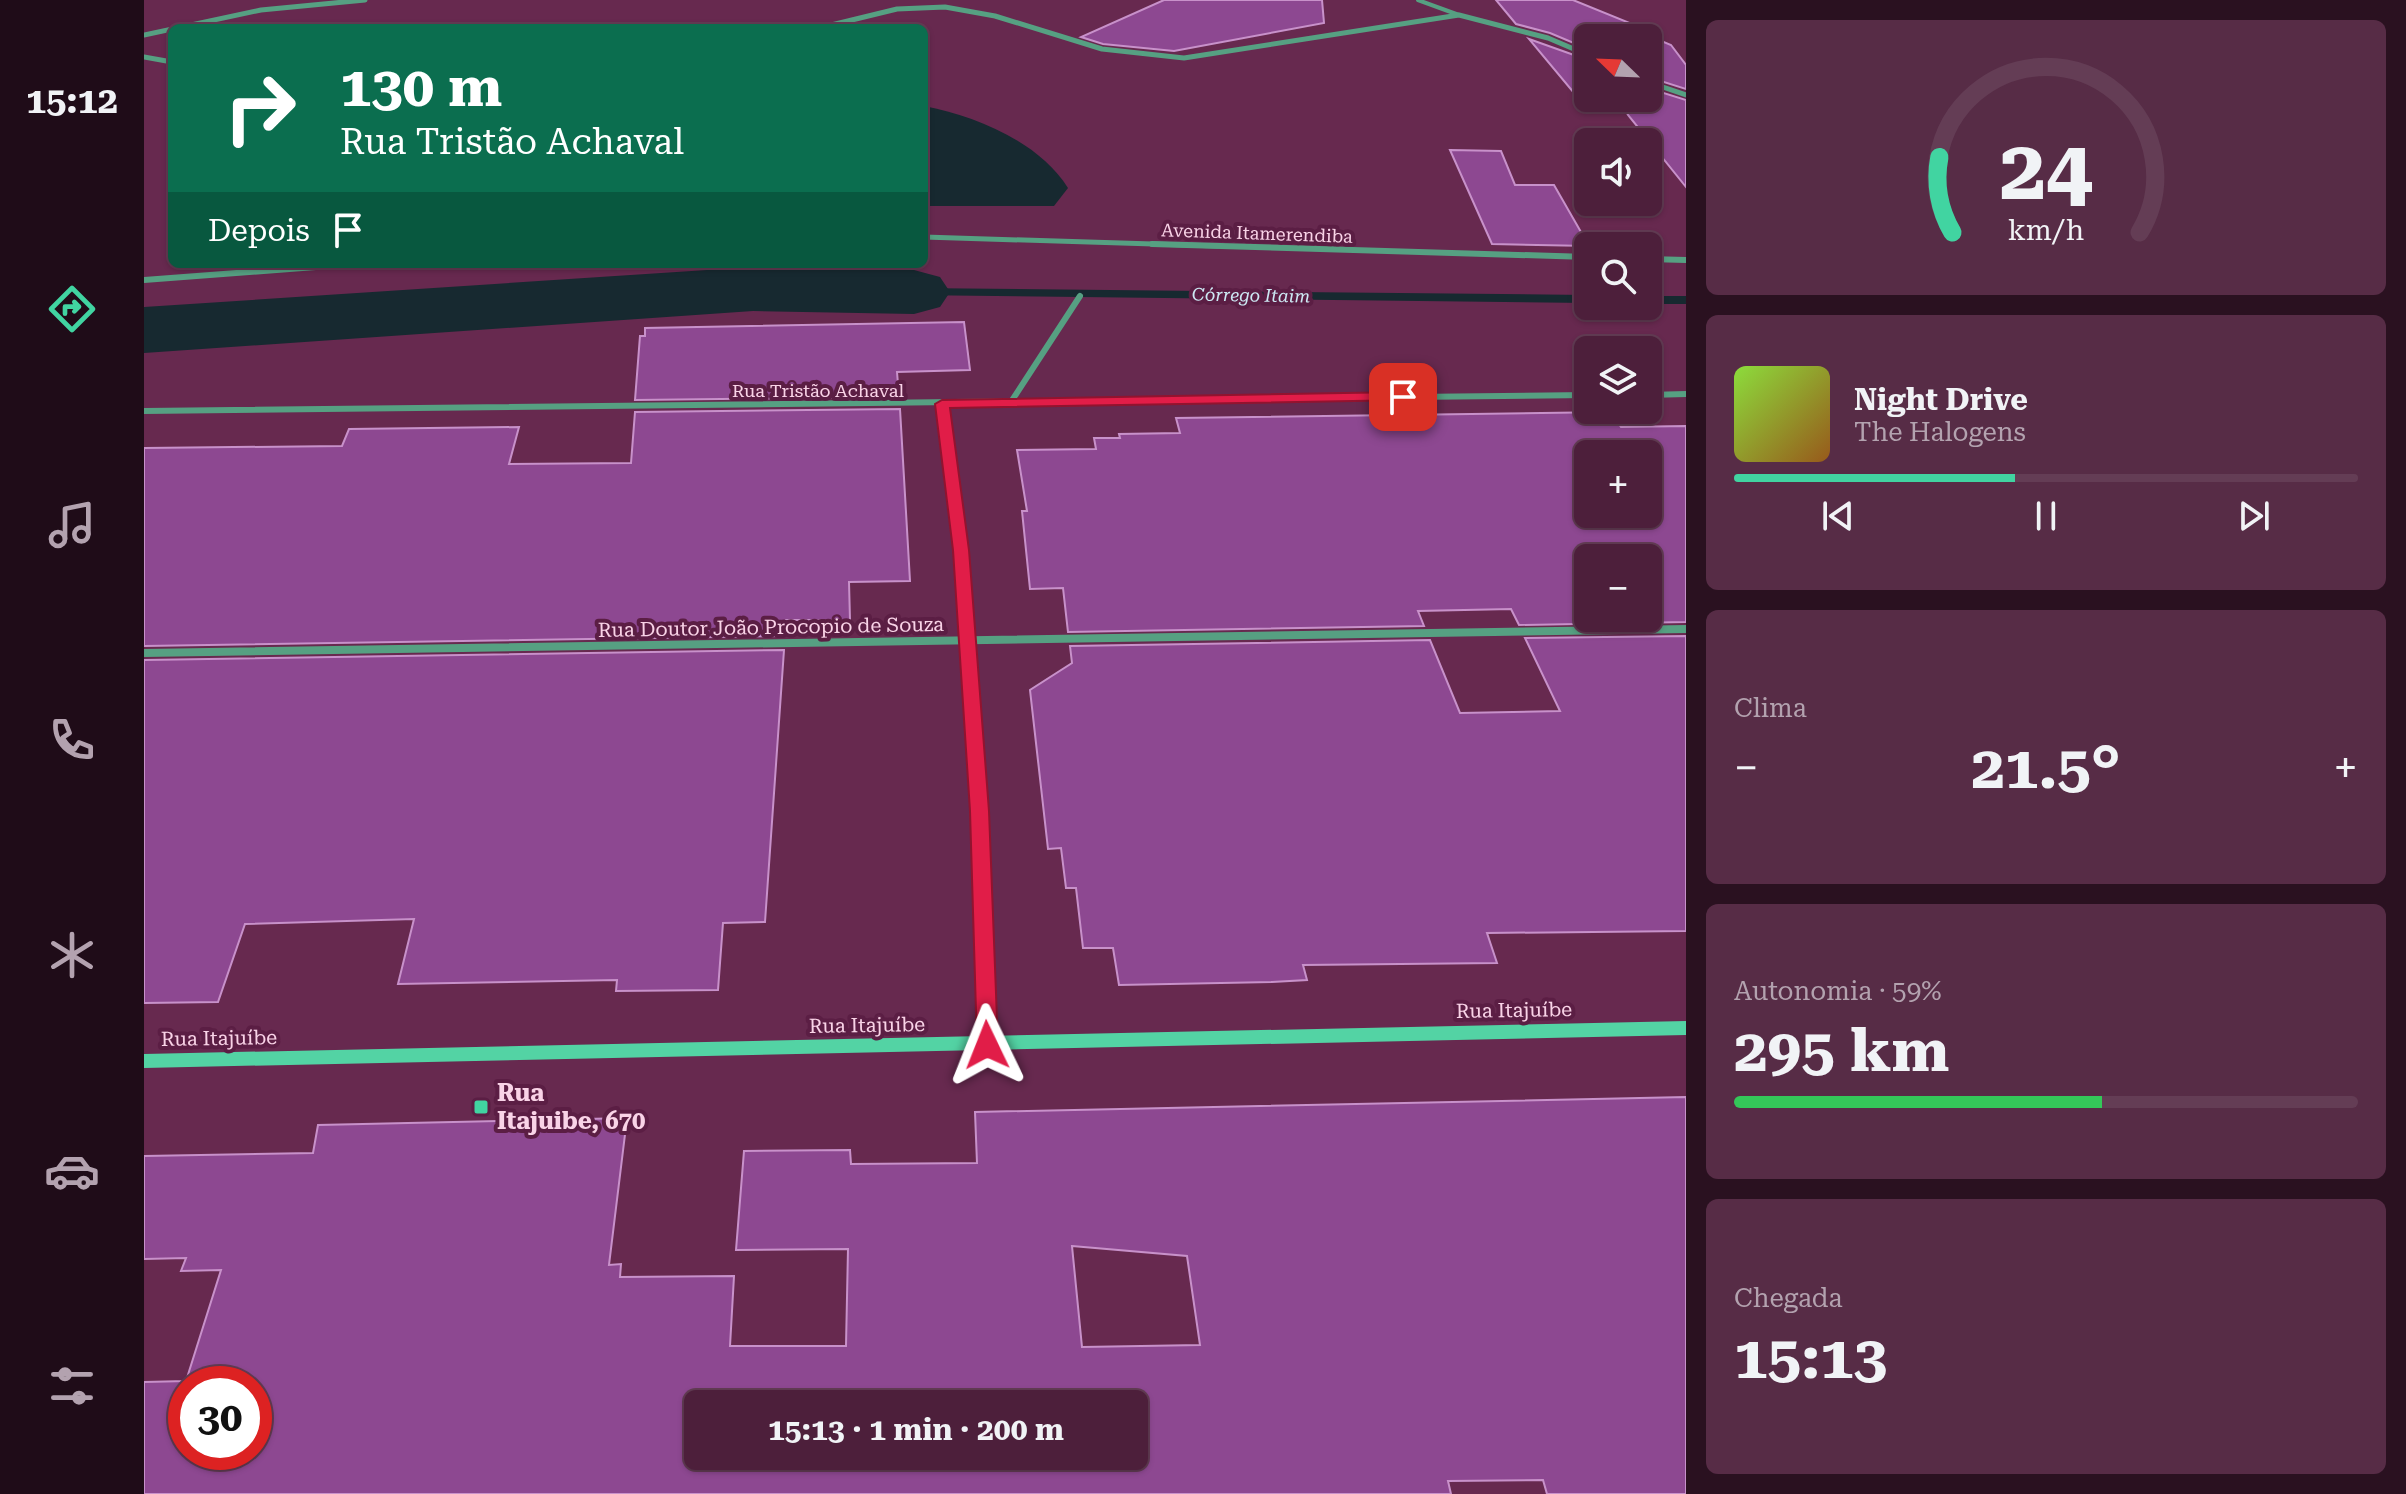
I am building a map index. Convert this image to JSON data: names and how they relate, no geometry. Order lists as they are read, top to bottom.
{
  "streets": {
    "main road": ["Rua Itajuíbe"],
    "street": ["Avenida Itamerendiba", "Rua Tristão Achaval", "Rua Doutor João Procopio de Souza"]
  },
  "water": ["Córrego Itaim"],
  "places": {
    "transit": ["Rua Itajuibe, 670"]
  },
  "north": "top left",
  "page": {
    "tabs": "15:12",
    "map_buttons": ["+", "−"],
    "turn": ["130 m", "Rua Tristão Achaval"],
    "then": "Depois",
    "song": ["Night Drive", "The Halogens"],
    "tile": [
      "Clima",
      ["Autonomia · 59%", "295 km"],
      ["Chegada", "15:13"]
    ],
    "heat": ["−", "21.5°", "+"],
    "limit": "30",
    "trip": "15:13 · 1 min · 200 m",
    "gauge": ["24", "km/h"]
  }
}
